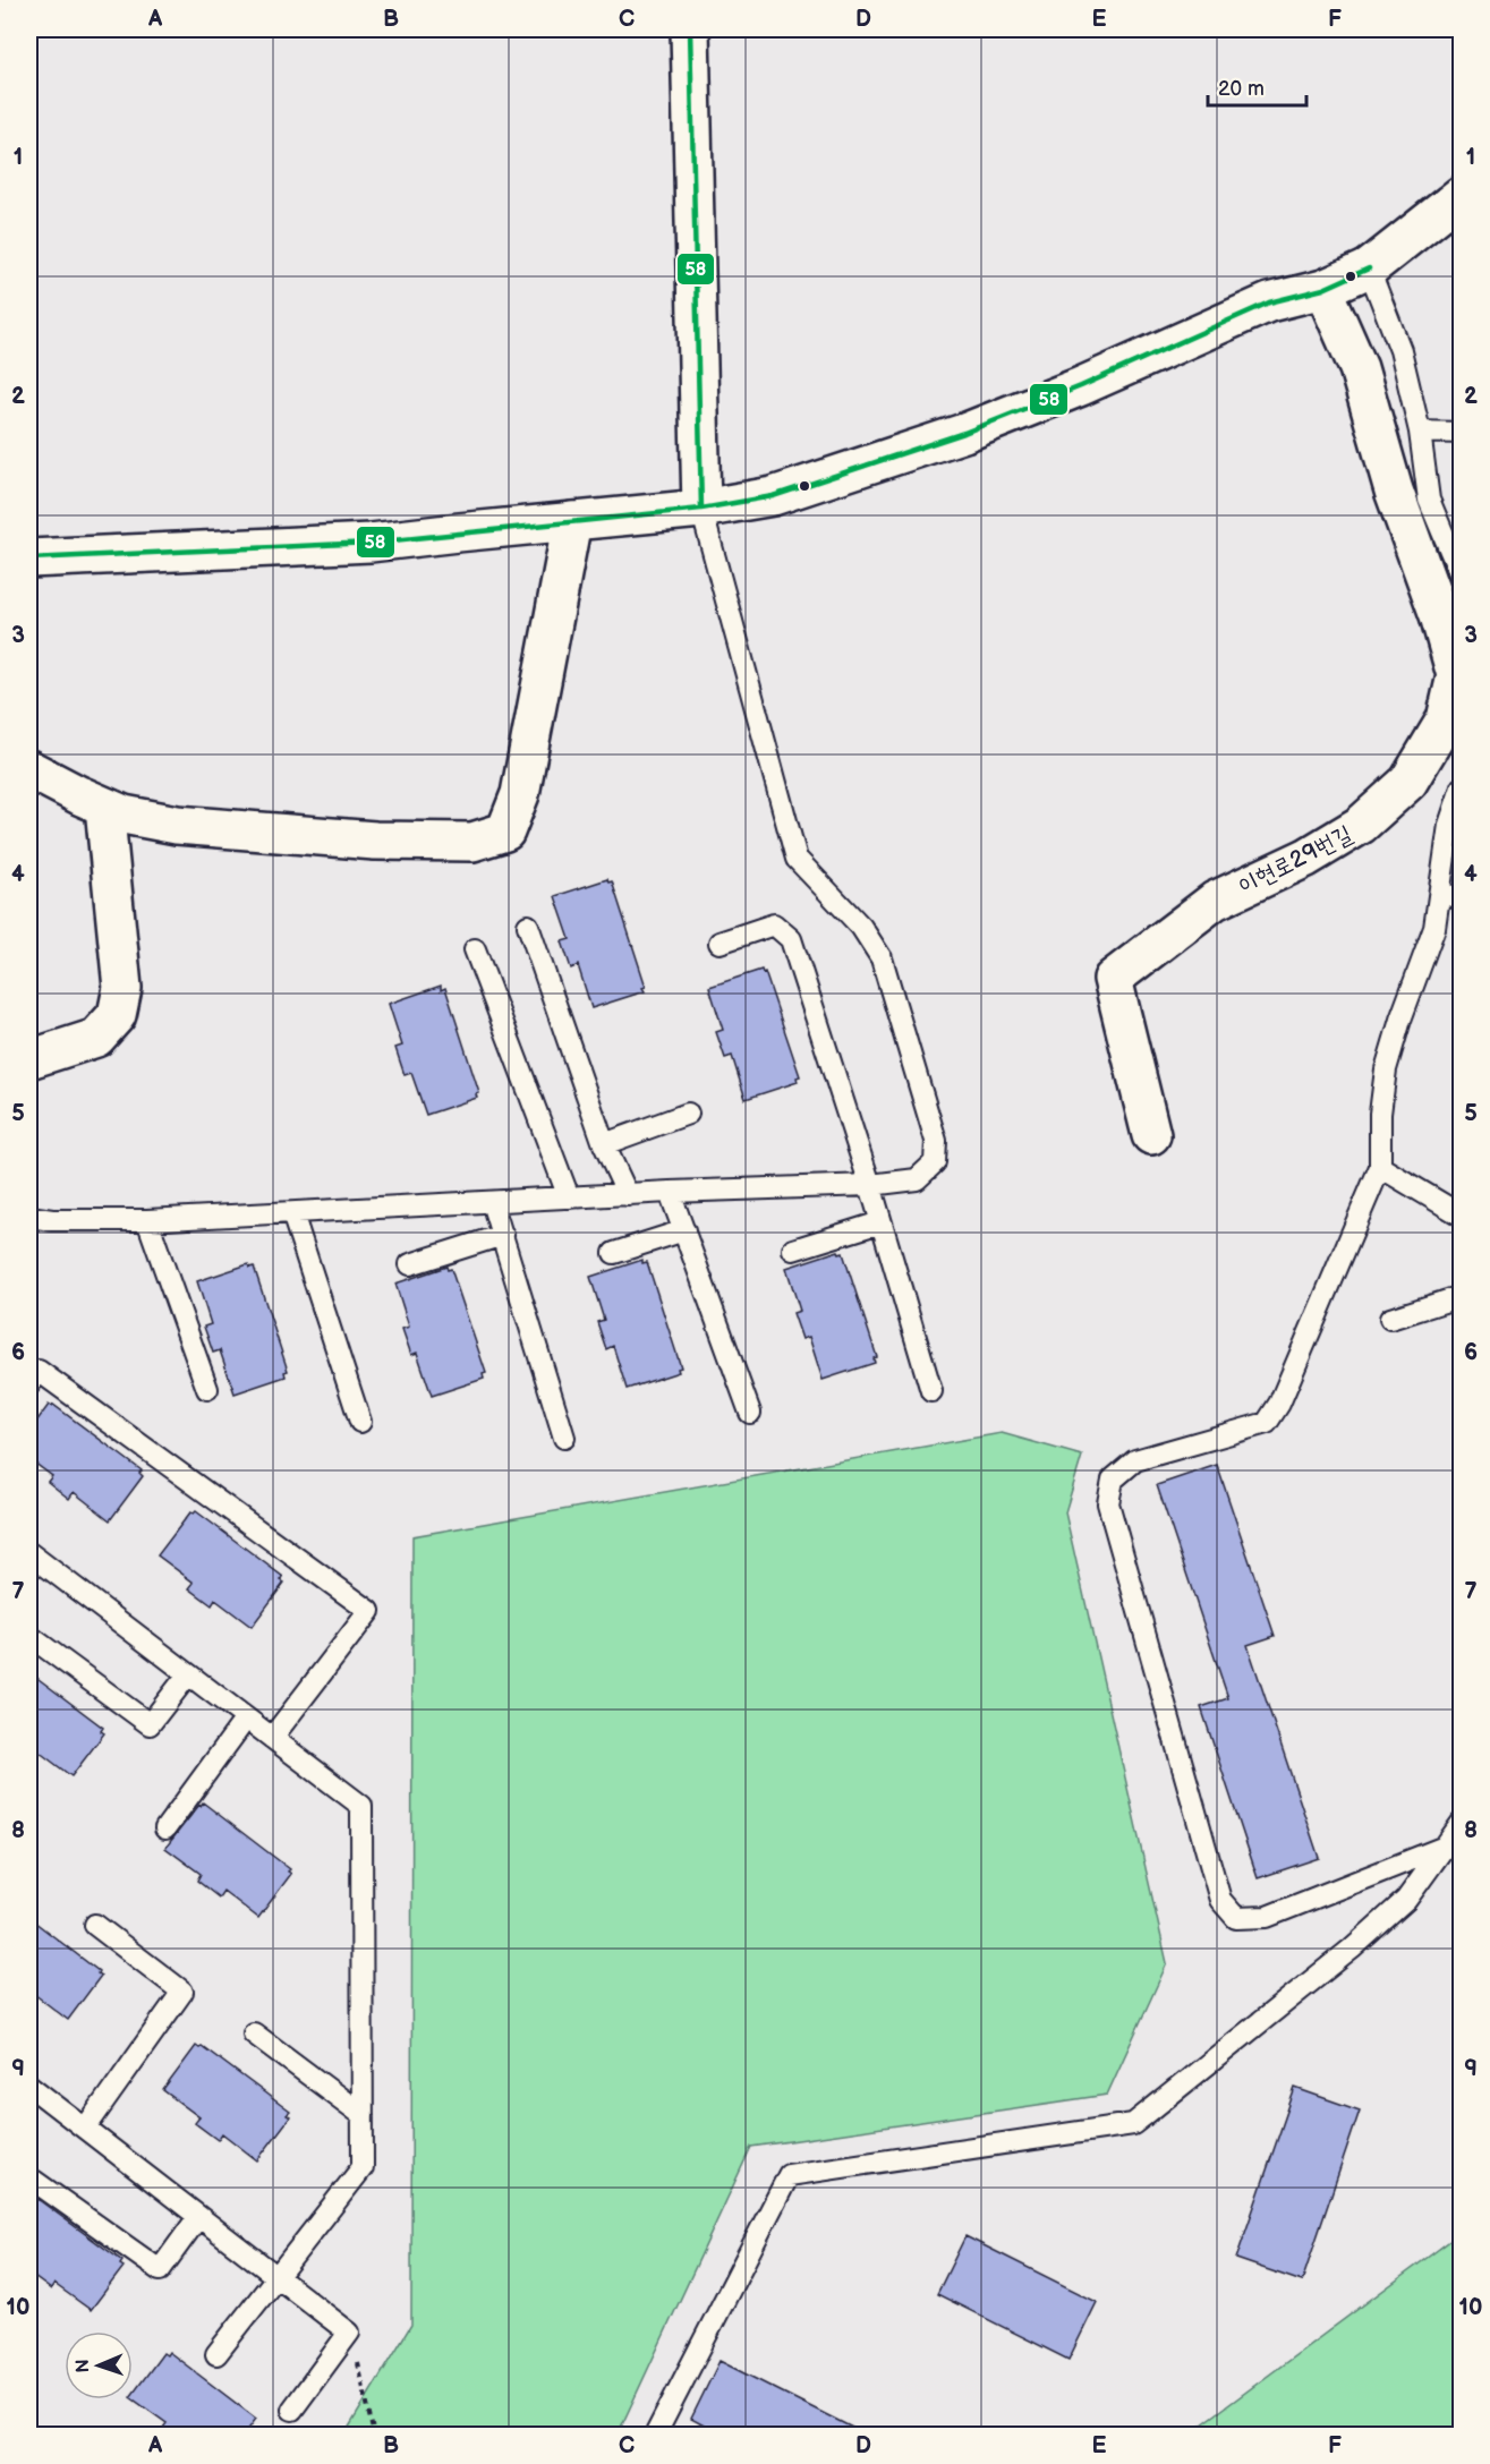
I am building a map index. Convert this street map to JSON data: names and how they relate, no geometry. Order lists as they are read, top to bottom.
{
  "streets": {
    "street": ["이현로29번길"]
  },
  "lines": ["transit line 58"],
  "scale_bar": "20 m",
  "north": "left",
  "grid": {
    "columns": [
      "A",
      "B",
      "C",
      "D",
      "E",
      "F"
    ],
    "rows": [
      "1",
      "2",
      "3",
      "4",
      "5",
      "6",
      "7",
      "8",
      "9",
      "10"
    ]
  }
}
